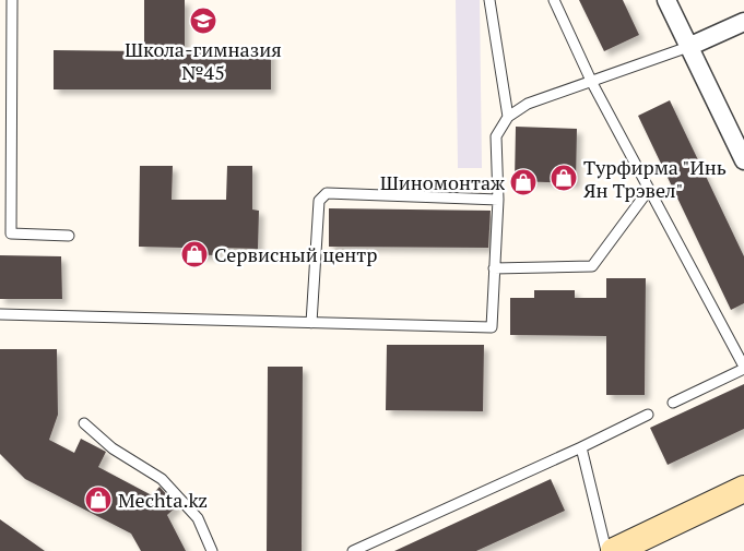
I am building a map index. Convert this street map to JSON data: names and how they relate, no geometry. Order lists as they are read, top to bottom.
{
  "places": {
    "school or university": ["Школа-гимназия №45"],
    "shop": [
      "Турфирма \"Инь Ян Трэвел\"",
      "Шиномонтаж",
      "Сервисный центр",
      "Mechta.kz"
    ]
  }
}
